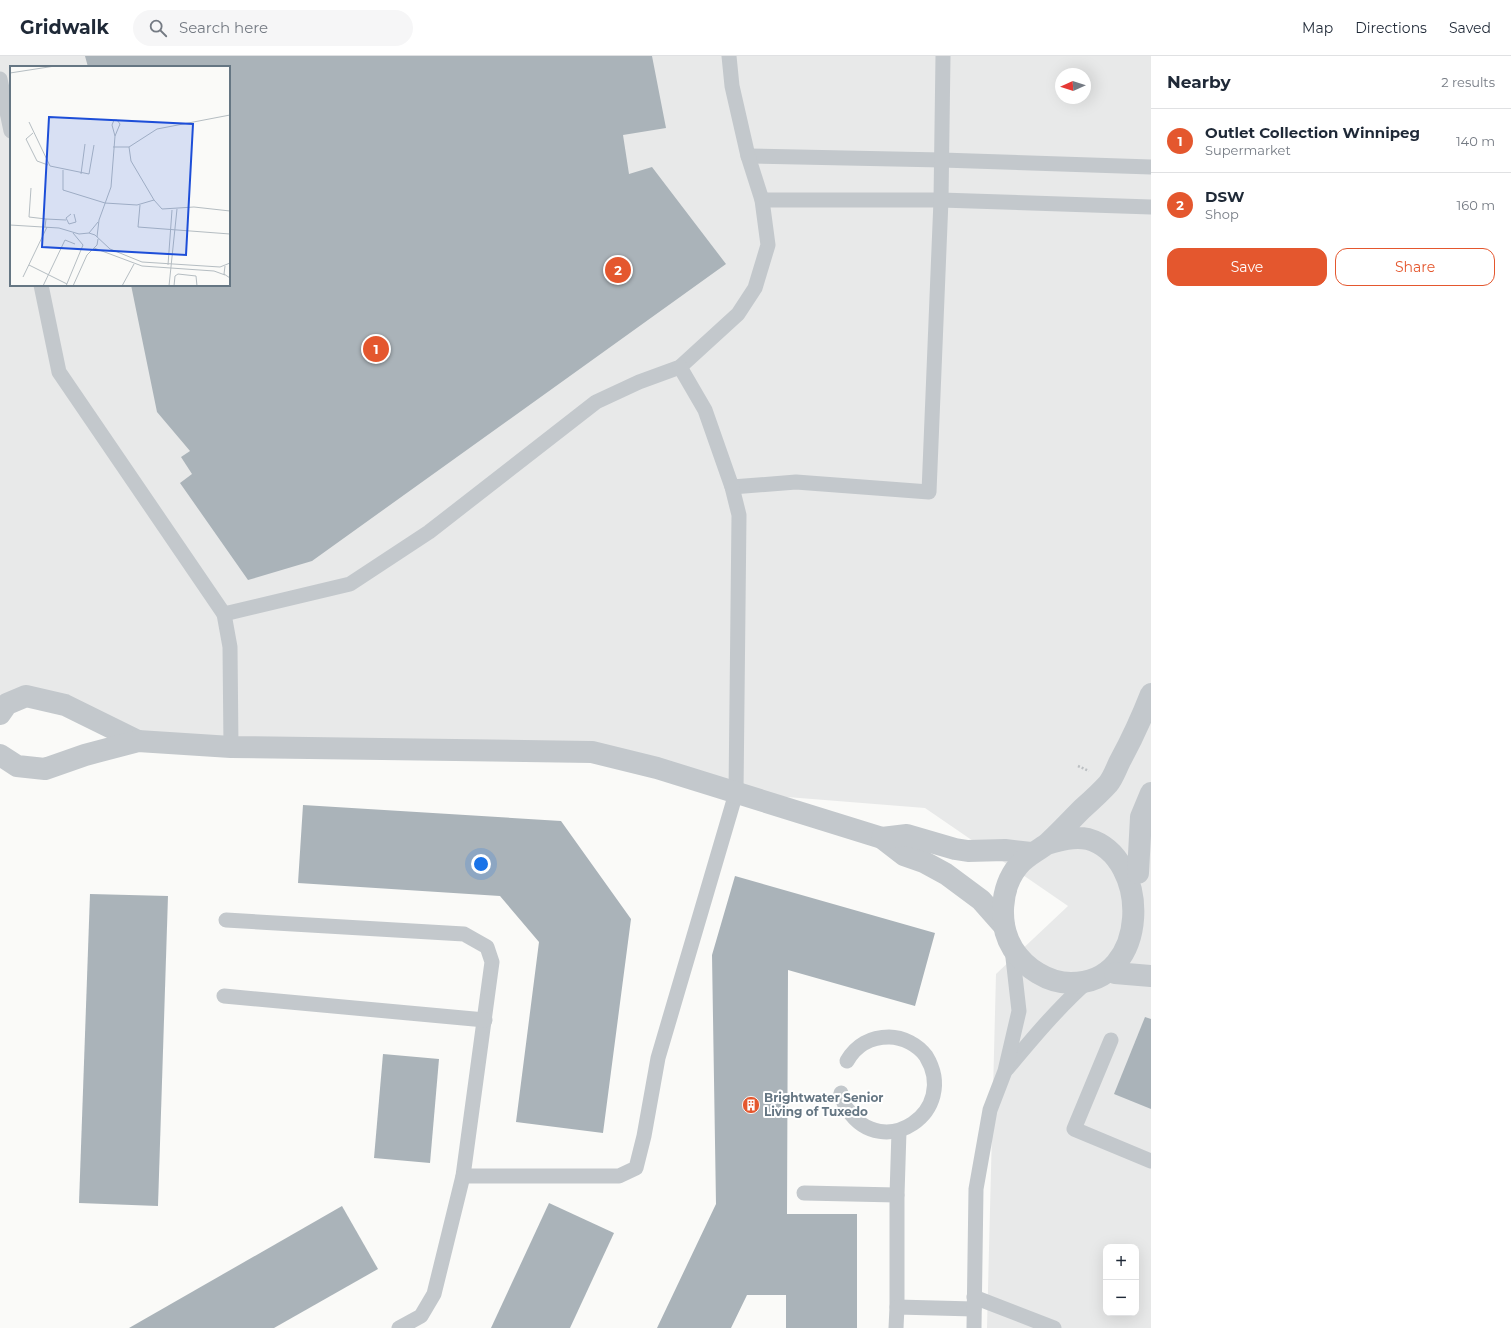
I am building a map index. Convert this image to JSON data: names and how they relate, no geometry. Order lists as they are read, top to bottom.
{
  "places": {
    "building": ["Brightwater Senior Living of Tuxedo"]
  },
  "north": "left",
  "page": {
    "header": "Gridwalk",
    "search": "Search here",
    "nav": ["Map", "Directions", "Saved"],
    "heading": ["Nearby", "2 results"],
    "list": [
      {
        "mark": "1",
        "name": "Outlet Collection Winnipeg",
        "note": "Supermarket",
        "value": "140 m"
      },
      {
        "mark": "2",
        "name": "DSW",
        "note": "Shop",
        "value": "160 m"
      }
    ],
    "buttons": ["Save", "Share"],
    "pins": ["2", "1"],
    "map_buttons": ["+", "−"]
  }
}
